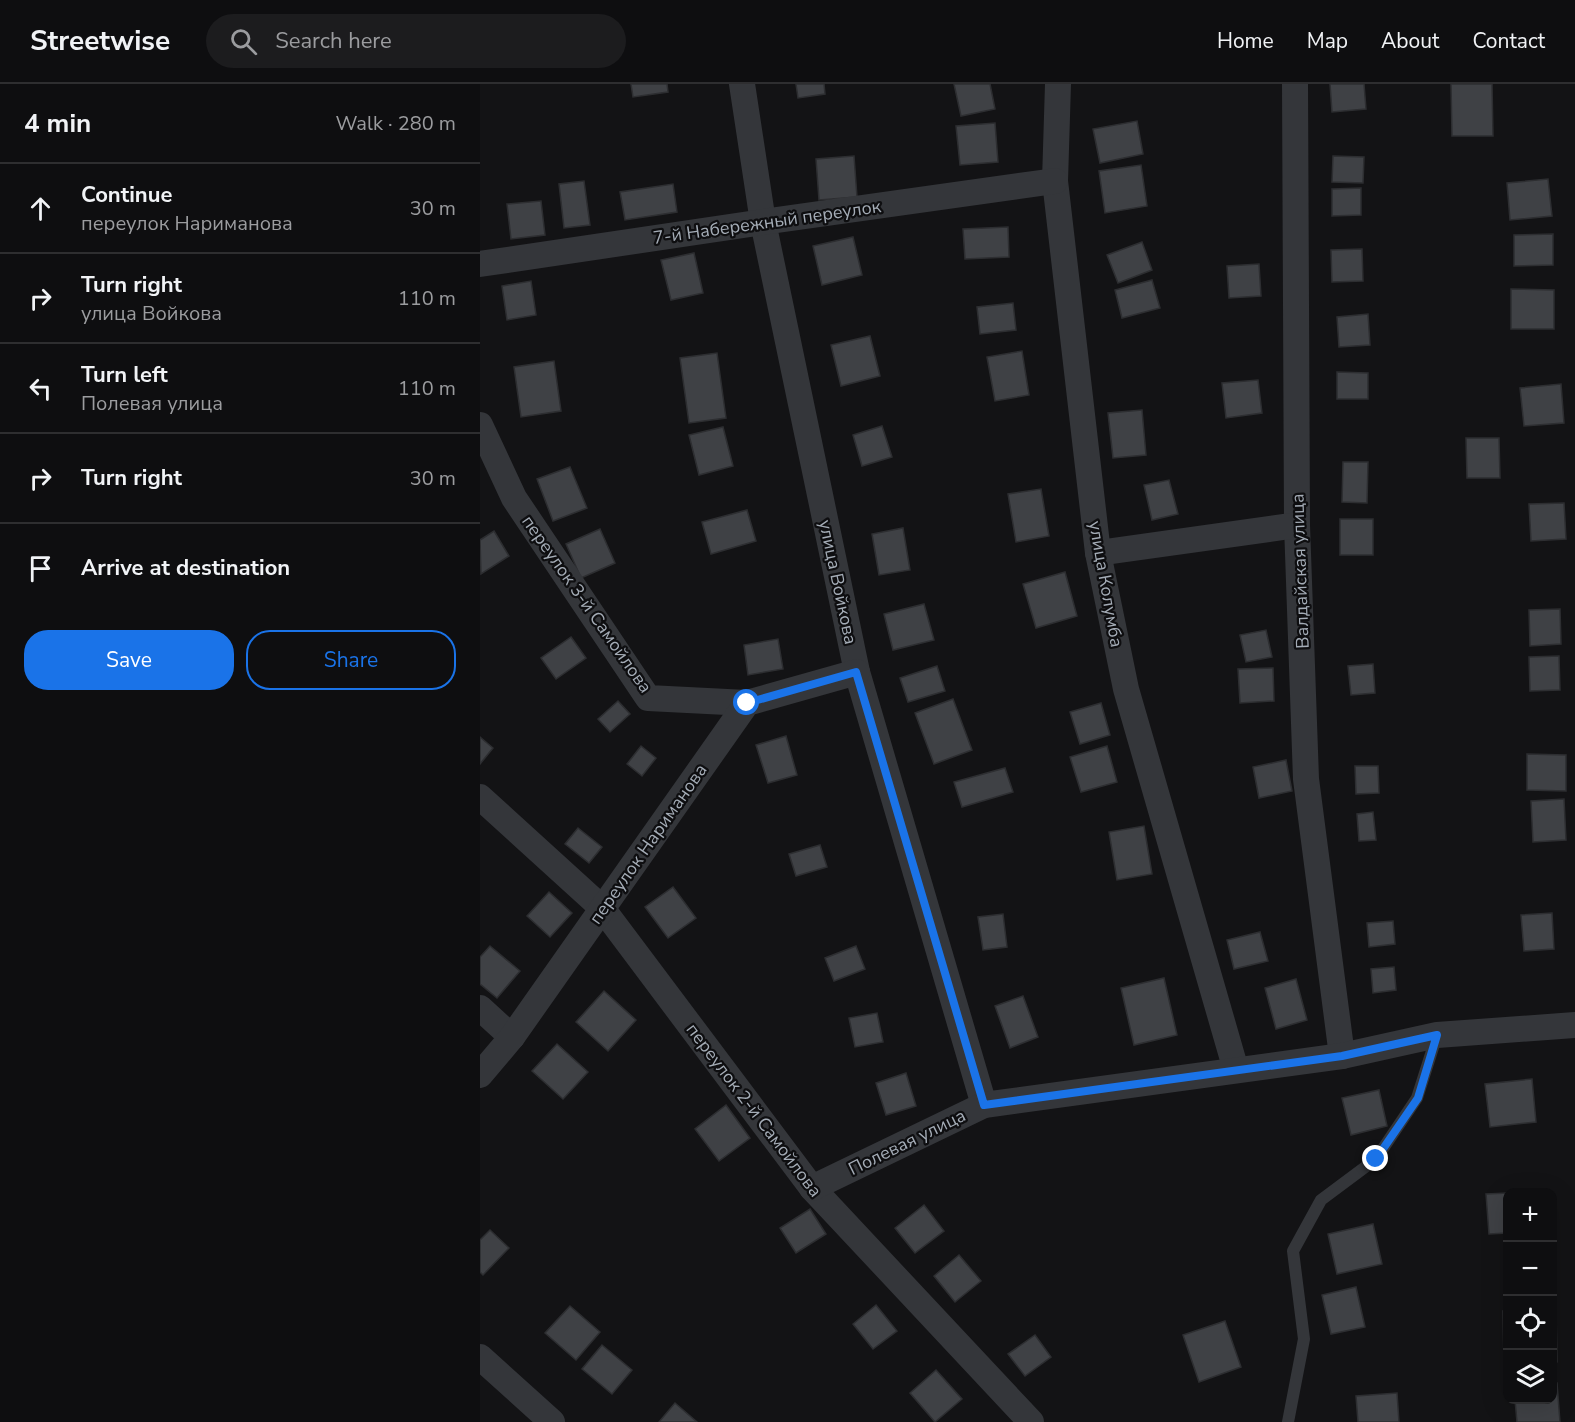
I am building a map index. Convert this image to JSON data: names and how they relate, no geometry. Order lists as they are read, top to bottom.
{
  "streets": {
    "street": [
      "7-й Набережный переулок",
      "Валдайская улица",
      "улица Войкова",
      "улица Колумба",
      "переулок 3-й Самойлова",
      "переулок Нариманова",
      "переулок 2-й Самойлова",
      "Полевая улица"
    ]
  },
  "crossings": [
    ["7-й Набережный переулок", "улица Войкова"],
    ["7-й Набережный переулок", "улица Колумба"],
    ["Валдайская улица", "Полевая улица"],
    ["улица Войкова", "Полевая улица"],
    ["улица Колумба", "Полевая улица"],
    ["переулок 3-й Самойлова", "переулок Нариманова"],
    ["переулок Нариманова", "переулок 2-й Самойлова"],
    ["переулок 2-й Самойлова", "Полевая улица"]
  ],
  "page": {
    "header": "Streetwise",
    "search": "Search here",
    "nav": [
      "Home",
      "Map",
      "About",
      "Contact"
    ],
    "heading": ["4 min", "Walk · 280 m"],
    "list": [
      ["Continue", "переулок Нариманова", "30 m"],
      ["Turn right", "улица Войкова", "110 m"],
      ["Turn left", "Полевая улица", "110 m"],
      ["Turn right", "30 m"],
      "Arrive at destination"
    ],
    "buttons": ["Save", "Share"],
    "map_buttons": ["+", "−"]
  }
}
